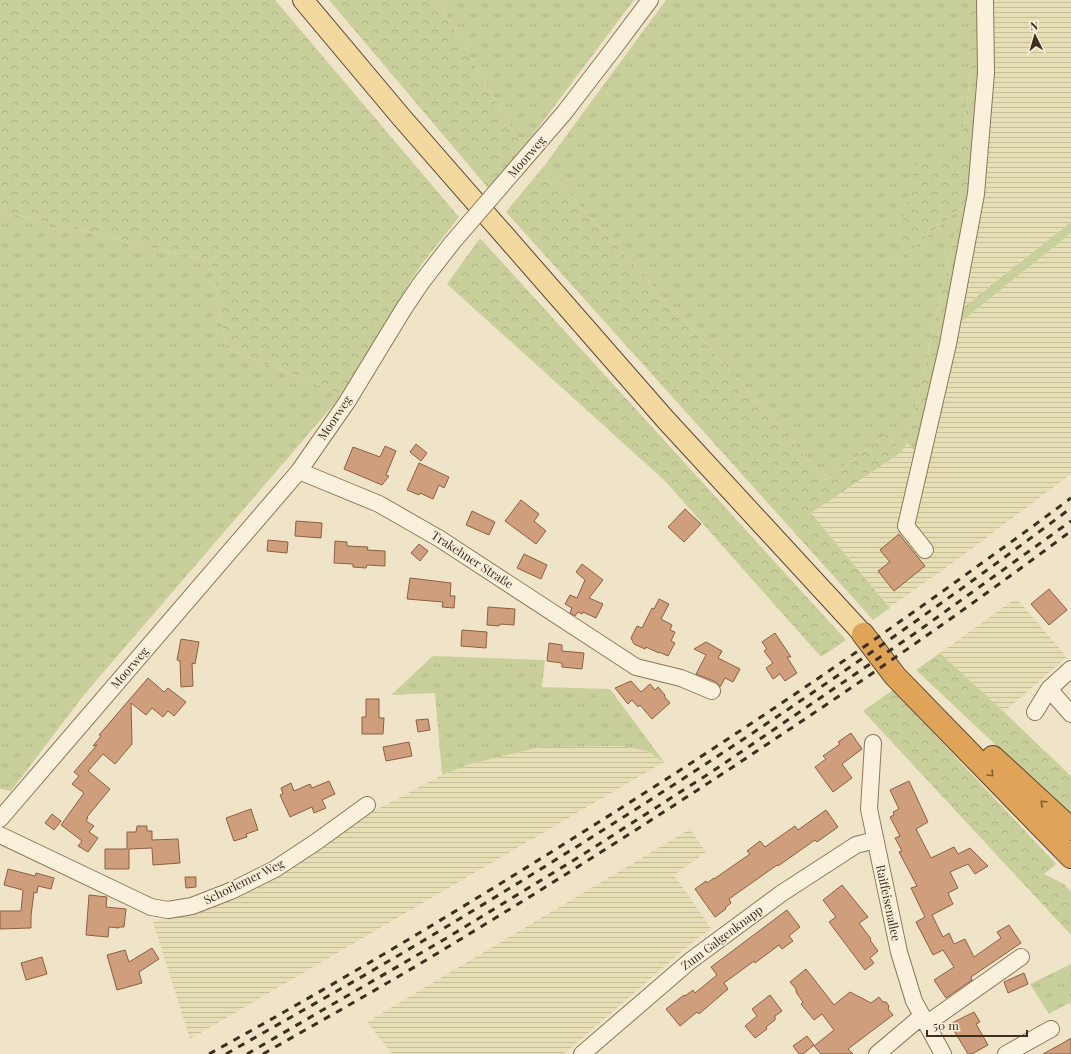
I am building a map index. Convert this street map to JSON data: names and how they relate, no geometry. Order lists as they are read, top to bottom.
{
  "streets": {
    "street": [
      "Moorweg",
      "Trakehner Straße",
      "Schorlemer Weg",
      "Raiffeisenallee",
      "Zum Galgenknapp"
    ]
  },
  "crossings": [
    ["Moorweg", "Trakehner Straße"],
    ["Raiffeisenallee", "Zum Galgenknapp"]
  ],
  "scale_bar": "50 m",
  "north": "top"
}
